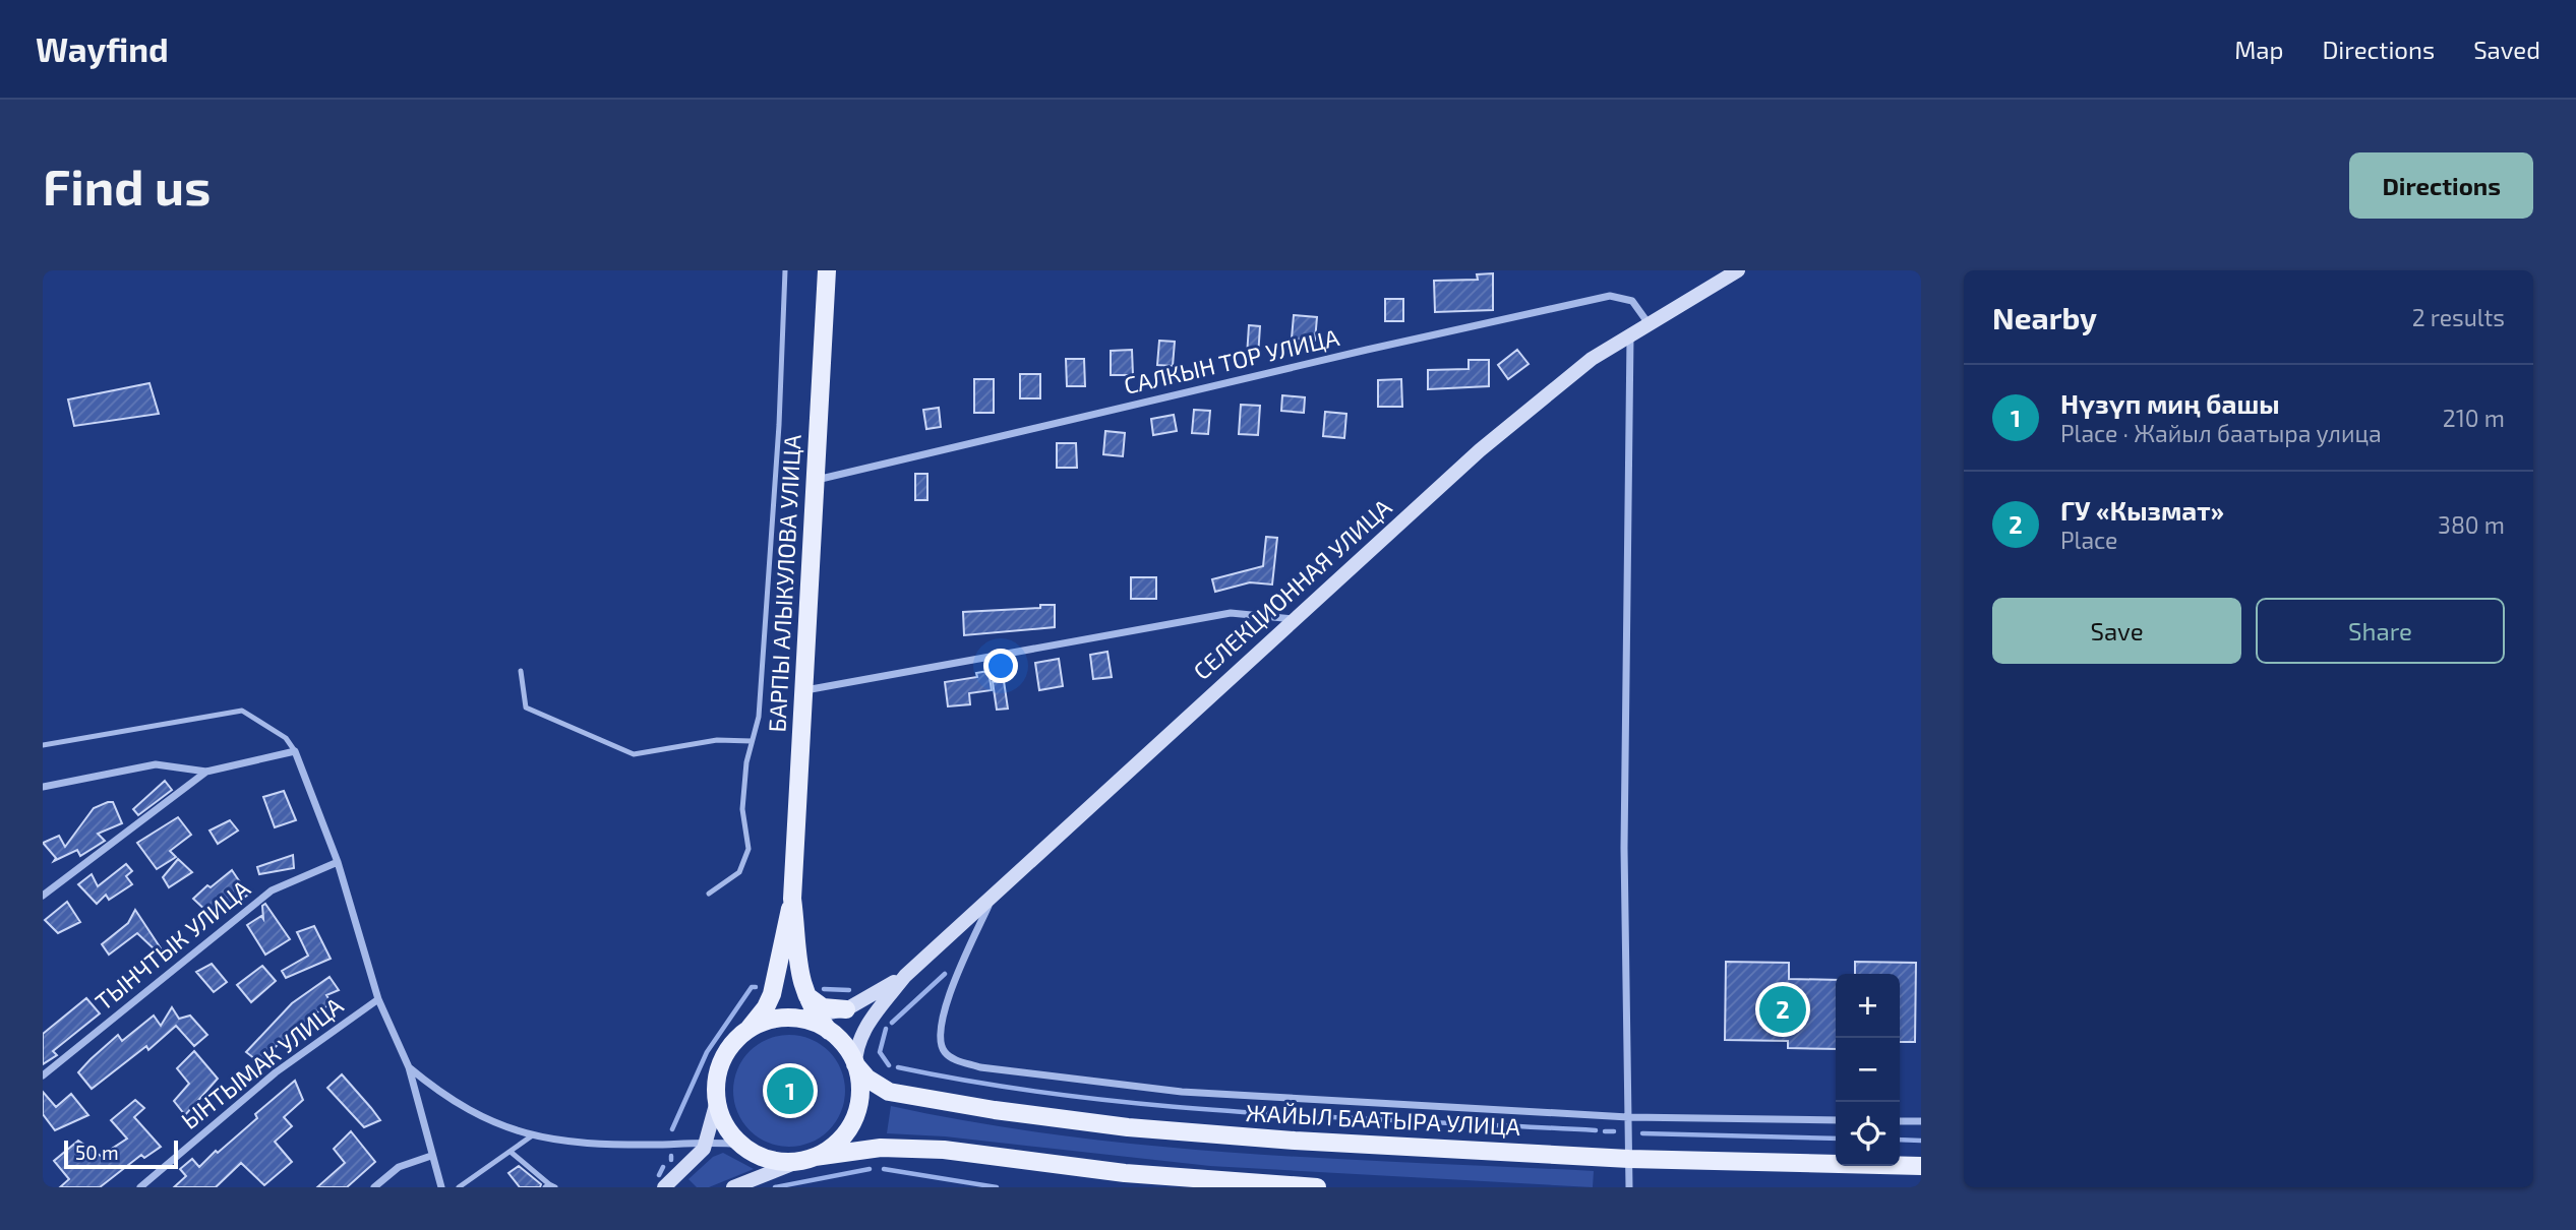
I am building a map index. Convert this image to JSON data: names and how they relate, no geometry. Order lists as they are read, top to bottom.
{
  "streets": {
    "main road": ["БАРПЫ АЛЫКУЛОВА УЛИЦА", "ЖАЙЫЛ БААТЫРА УЛИЦА"],
    "street": [
      "САЛКЫН ТОР УЛИЦА",
      "СЕЛЕКЦИОННАЯ УЛИЦА",
      "ТЫНЧТЫК УЛИЦА",
      "ЫНТЫМАК УЛИЦА"
    ]
  },
  "crossings": [
    ["САЛКЫН ТОР УЛИЦА", "БАРПЫ АЛЫКУЛОВА УЛИЦА"],
    ["САЛКЫН ТОР УЛИЦА", "СЕЛЕКЦИОННАЯ УЛИЦА"],
    ["БАРПЫ АЛЫКУЛОВА УЛИЦА", "СЕЛЕКЦИОННАЯ УЛИЦА"],
    ["БАРПЫ АЛЫКУЛОВА УЛИЦА", "ЖАЙЫЛ БААТЫРА УЛИЦА"],
    ["СЕЛЕКЦИОННАЯ УЛИЦА", "ЖАЙЫЛ БААТЫРА УЛИЦА"]
  ],
  "scale_bar": "50 m",
  "page": {
    "header": "Wayfind",
    "nav": ["Map", "Directions", "Saved"],
    "buttons": [
      "Directions",
      ["Save", "Share"]
    ],
    "title": "Find us",
    "heading": ["Nearby", "2 results"],
    "list": [
      {
        "mark": "1",
        "name": "Нүзүп миң башы",
        "note": "Place · Жайыл баатыра улица",
        "value": "210 m"
      },
      {
        "mark": "2",
        "name": "ГУ «Кызмат»",
        "note": "Place",
        "value": "380 m"
      }
    ],
    "map_buttons": ["+", "−"],
    "pins": ["2", "1"],
    "scale": "50 m"
  }
}
